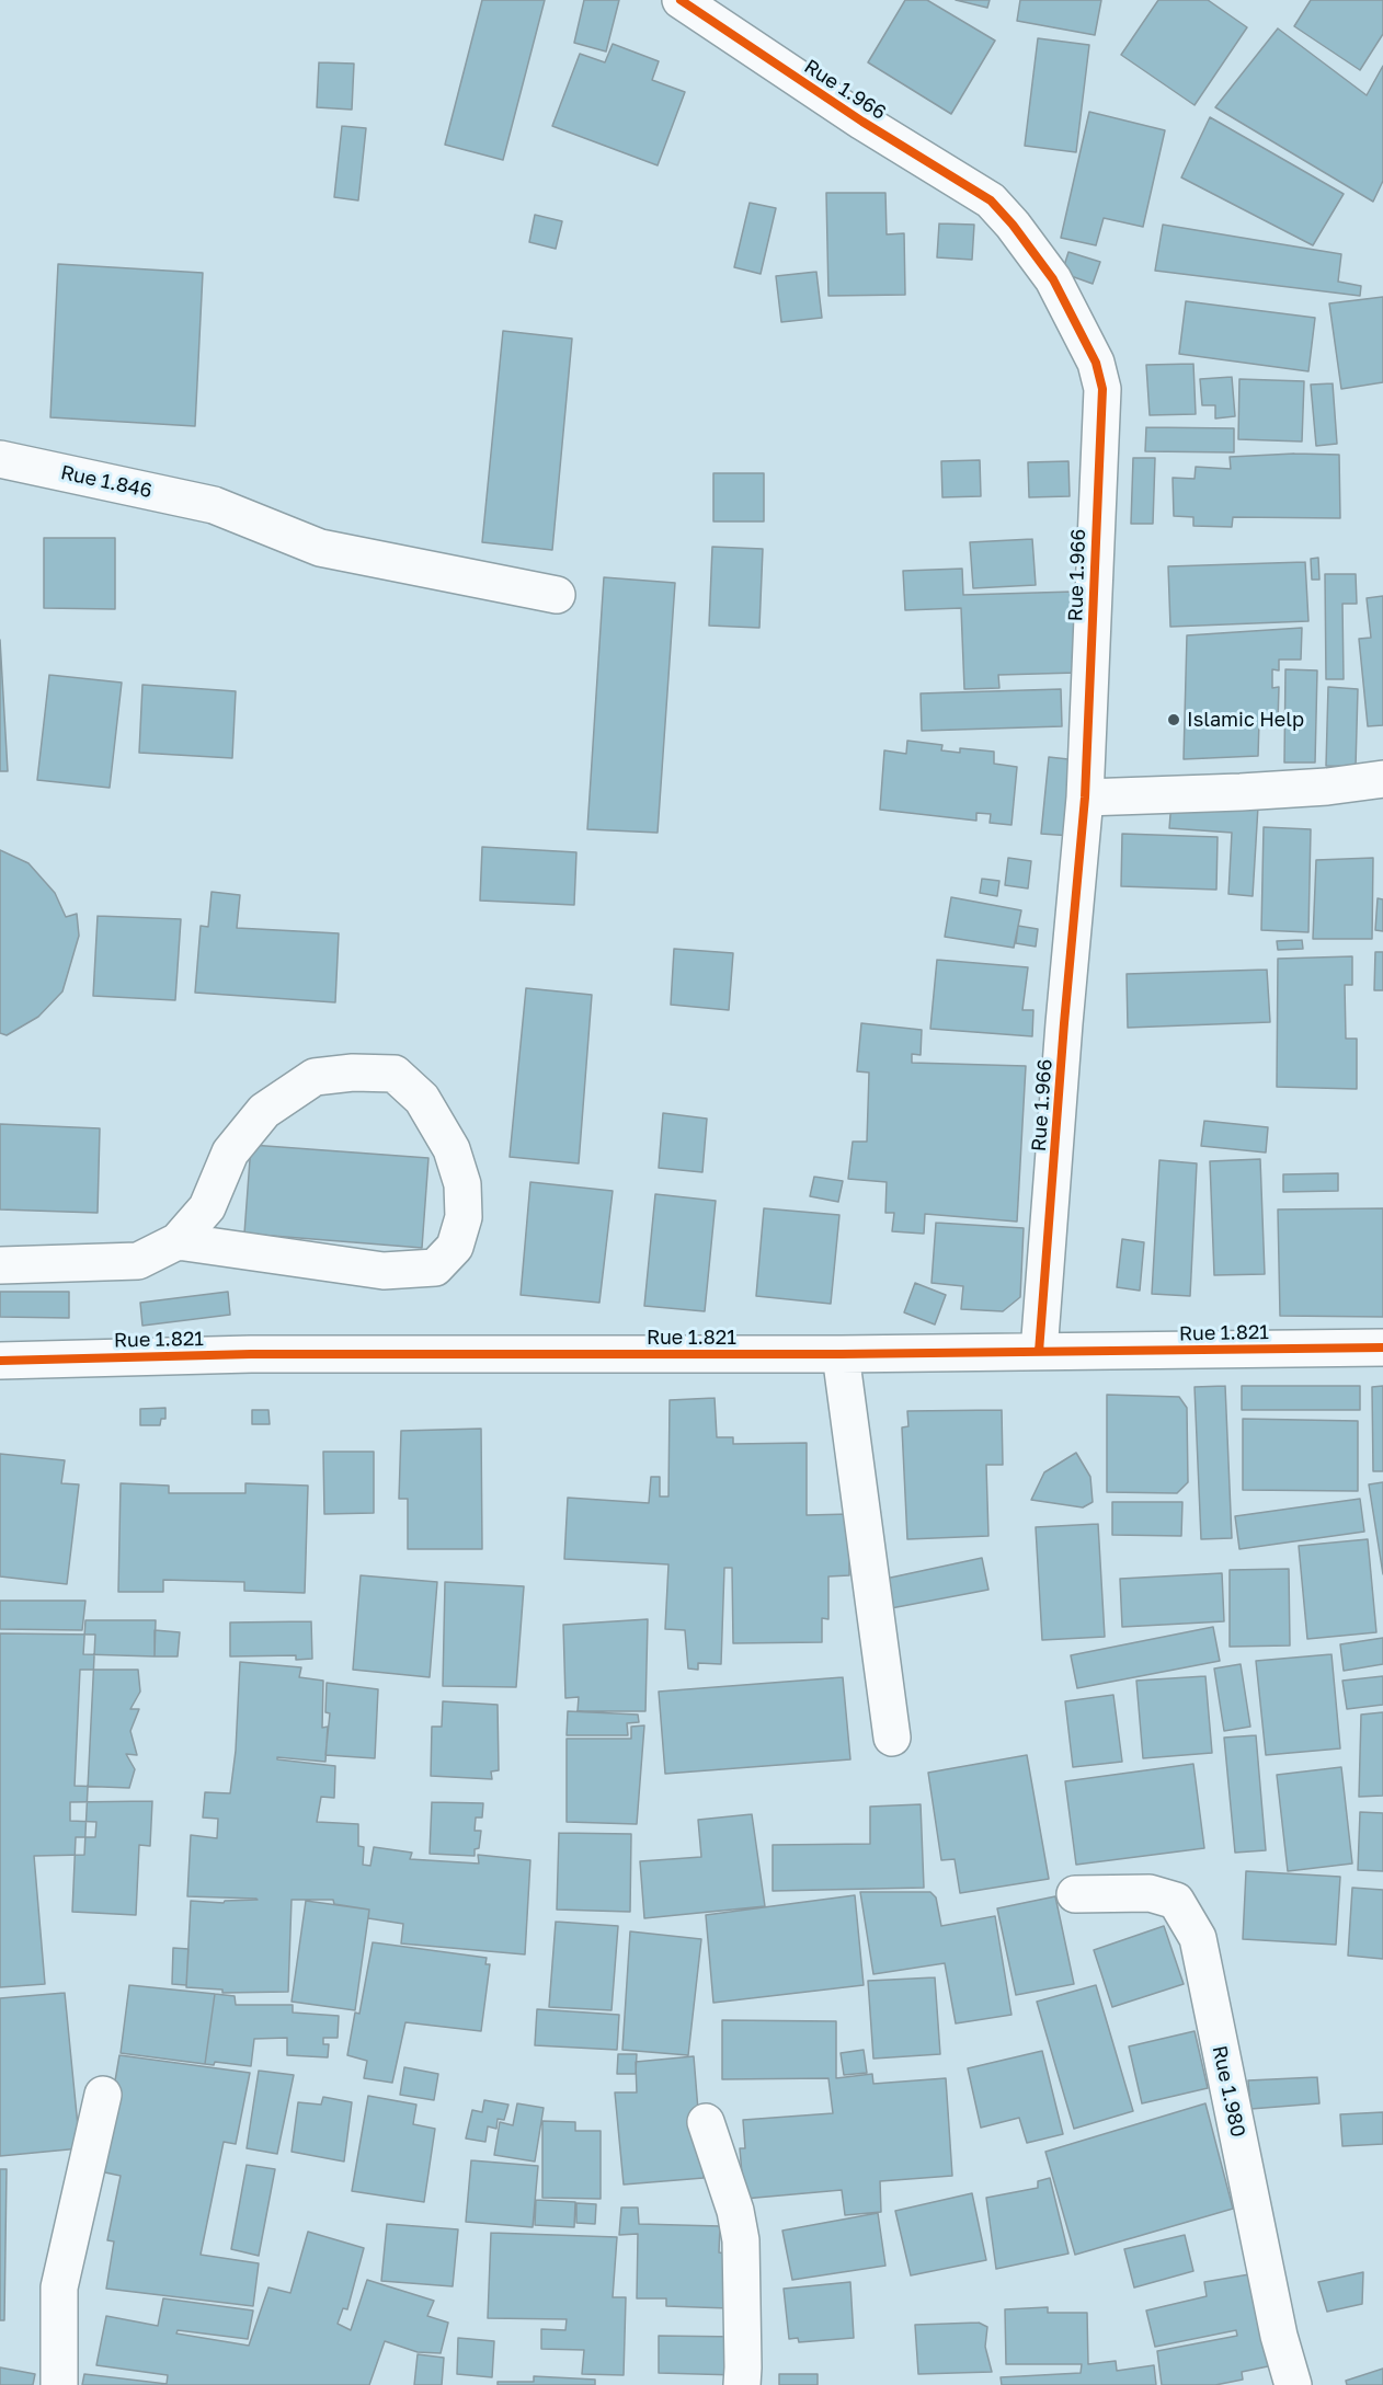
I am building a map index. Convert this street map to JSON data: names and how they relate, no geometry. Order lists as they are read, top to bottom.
{
  "streets": {
    "street": [
      "Rue 1.966",
      "Rue 1.846",
      "Rue 1.821",
      "Rue 1.980"
    ]
  },
  "crossings": [
    ["Rue 1.966", "Rue 1.821"]
  ],
  "places": ["Islamic Help"]
}
